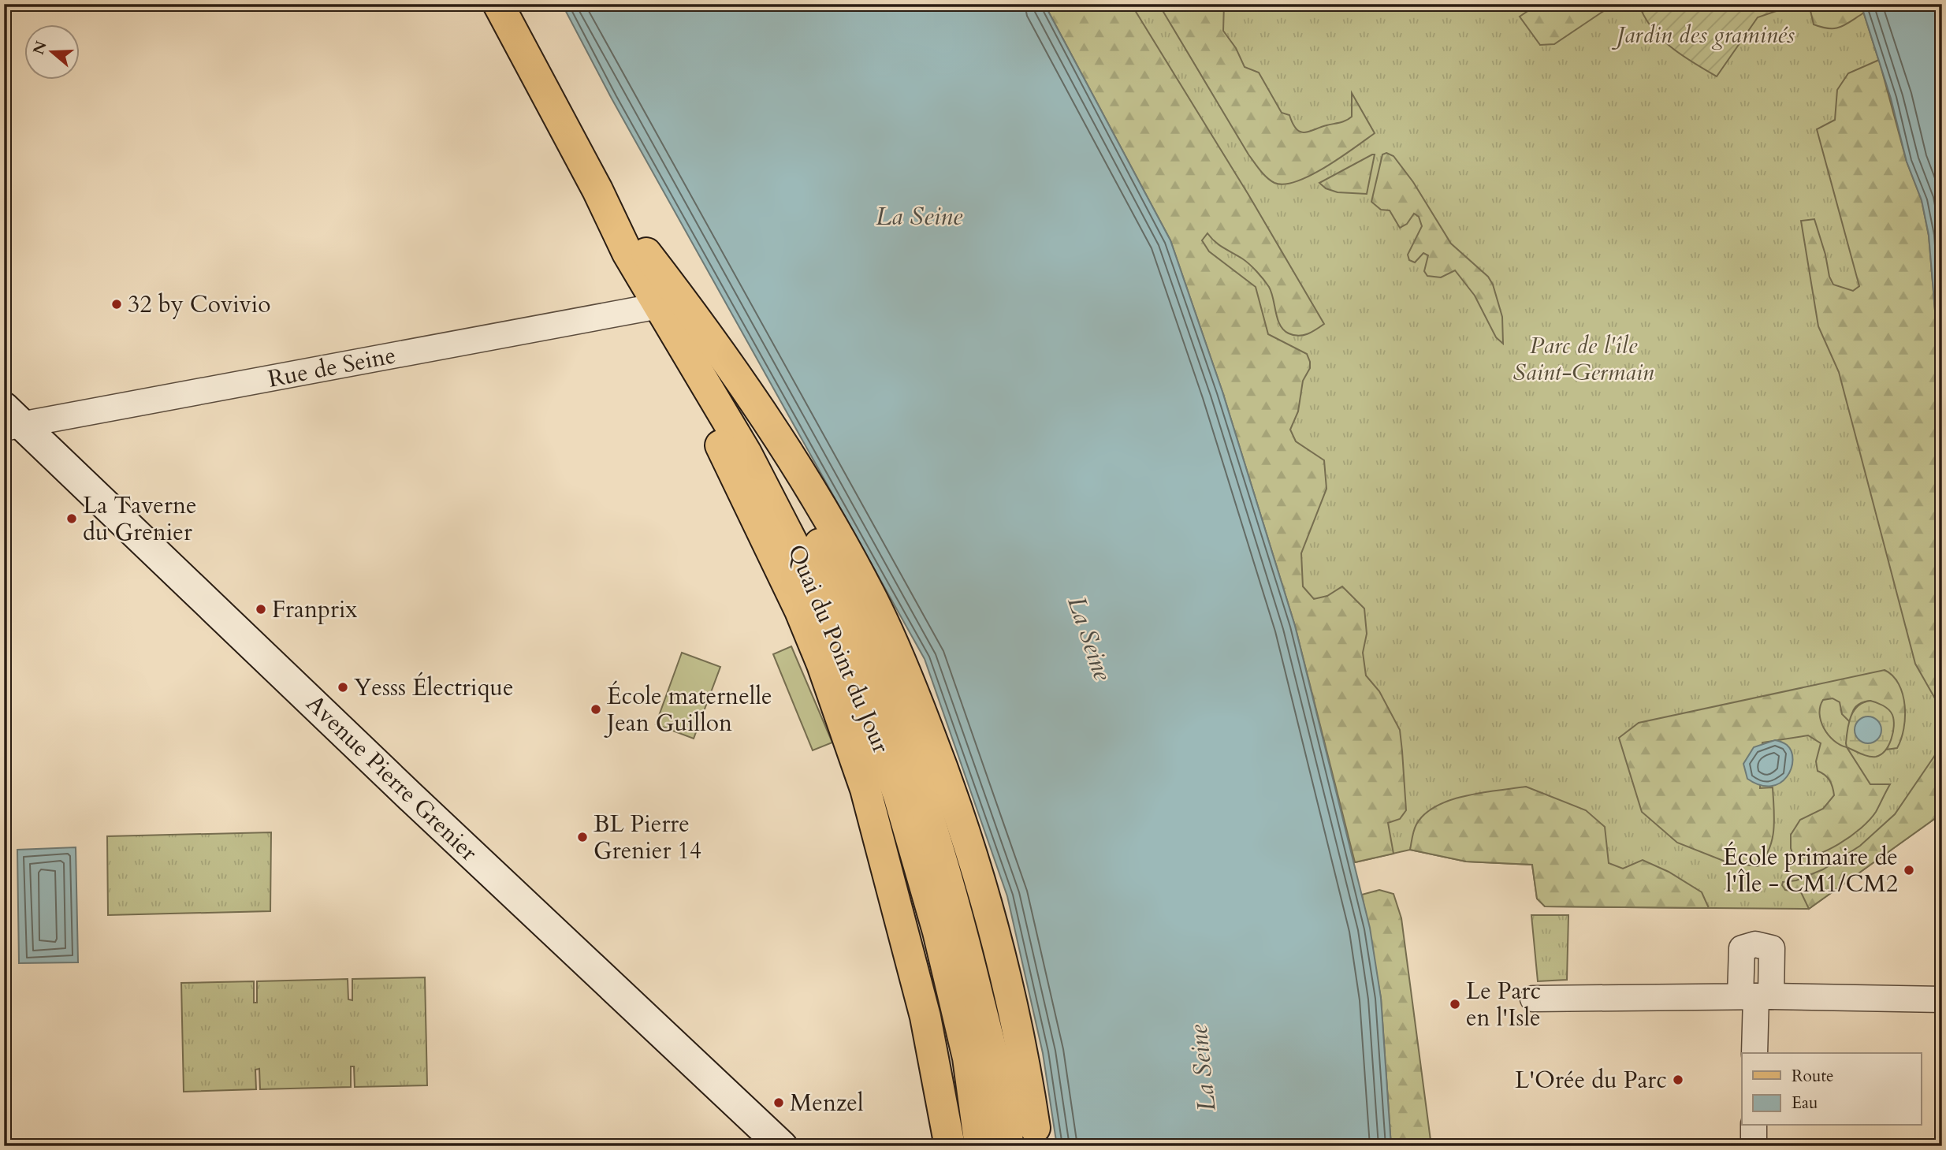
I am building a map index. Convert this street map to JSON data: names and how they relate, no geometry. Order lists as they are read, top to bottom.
{
  "streets": {
    "main road": ["Quai du Point du Jour", "Avenue Pierre Grenier"],
    "street": ["Rue de Seine"]
  },
  "crossings": [
    ["Rue de Seine", "Quai du Point du Jour"],
    ["Rue de Seine", "Avenue Pierre Grenier"]
  ],
  "water": ["La Seine"],
  "parks": ["Jardin des graminés", "Parc de l'île Saint-Germain"],
  "places": [
    "32 by Covivio",
    "La Taverne du Grenier",
    "Franprix",
    "Yesss Électrique",
    "École maternelle Jean Guillon",
    "BL Pierre Grenier 14",
    "École primaire de l'Île - CM1/CM2",
    "Le Parc en l'Isle",
    "L'Orée du Parc",
    "Menzel"
  ],
  "legend": ["Route", "Eau"],
  "north": "left"
}
